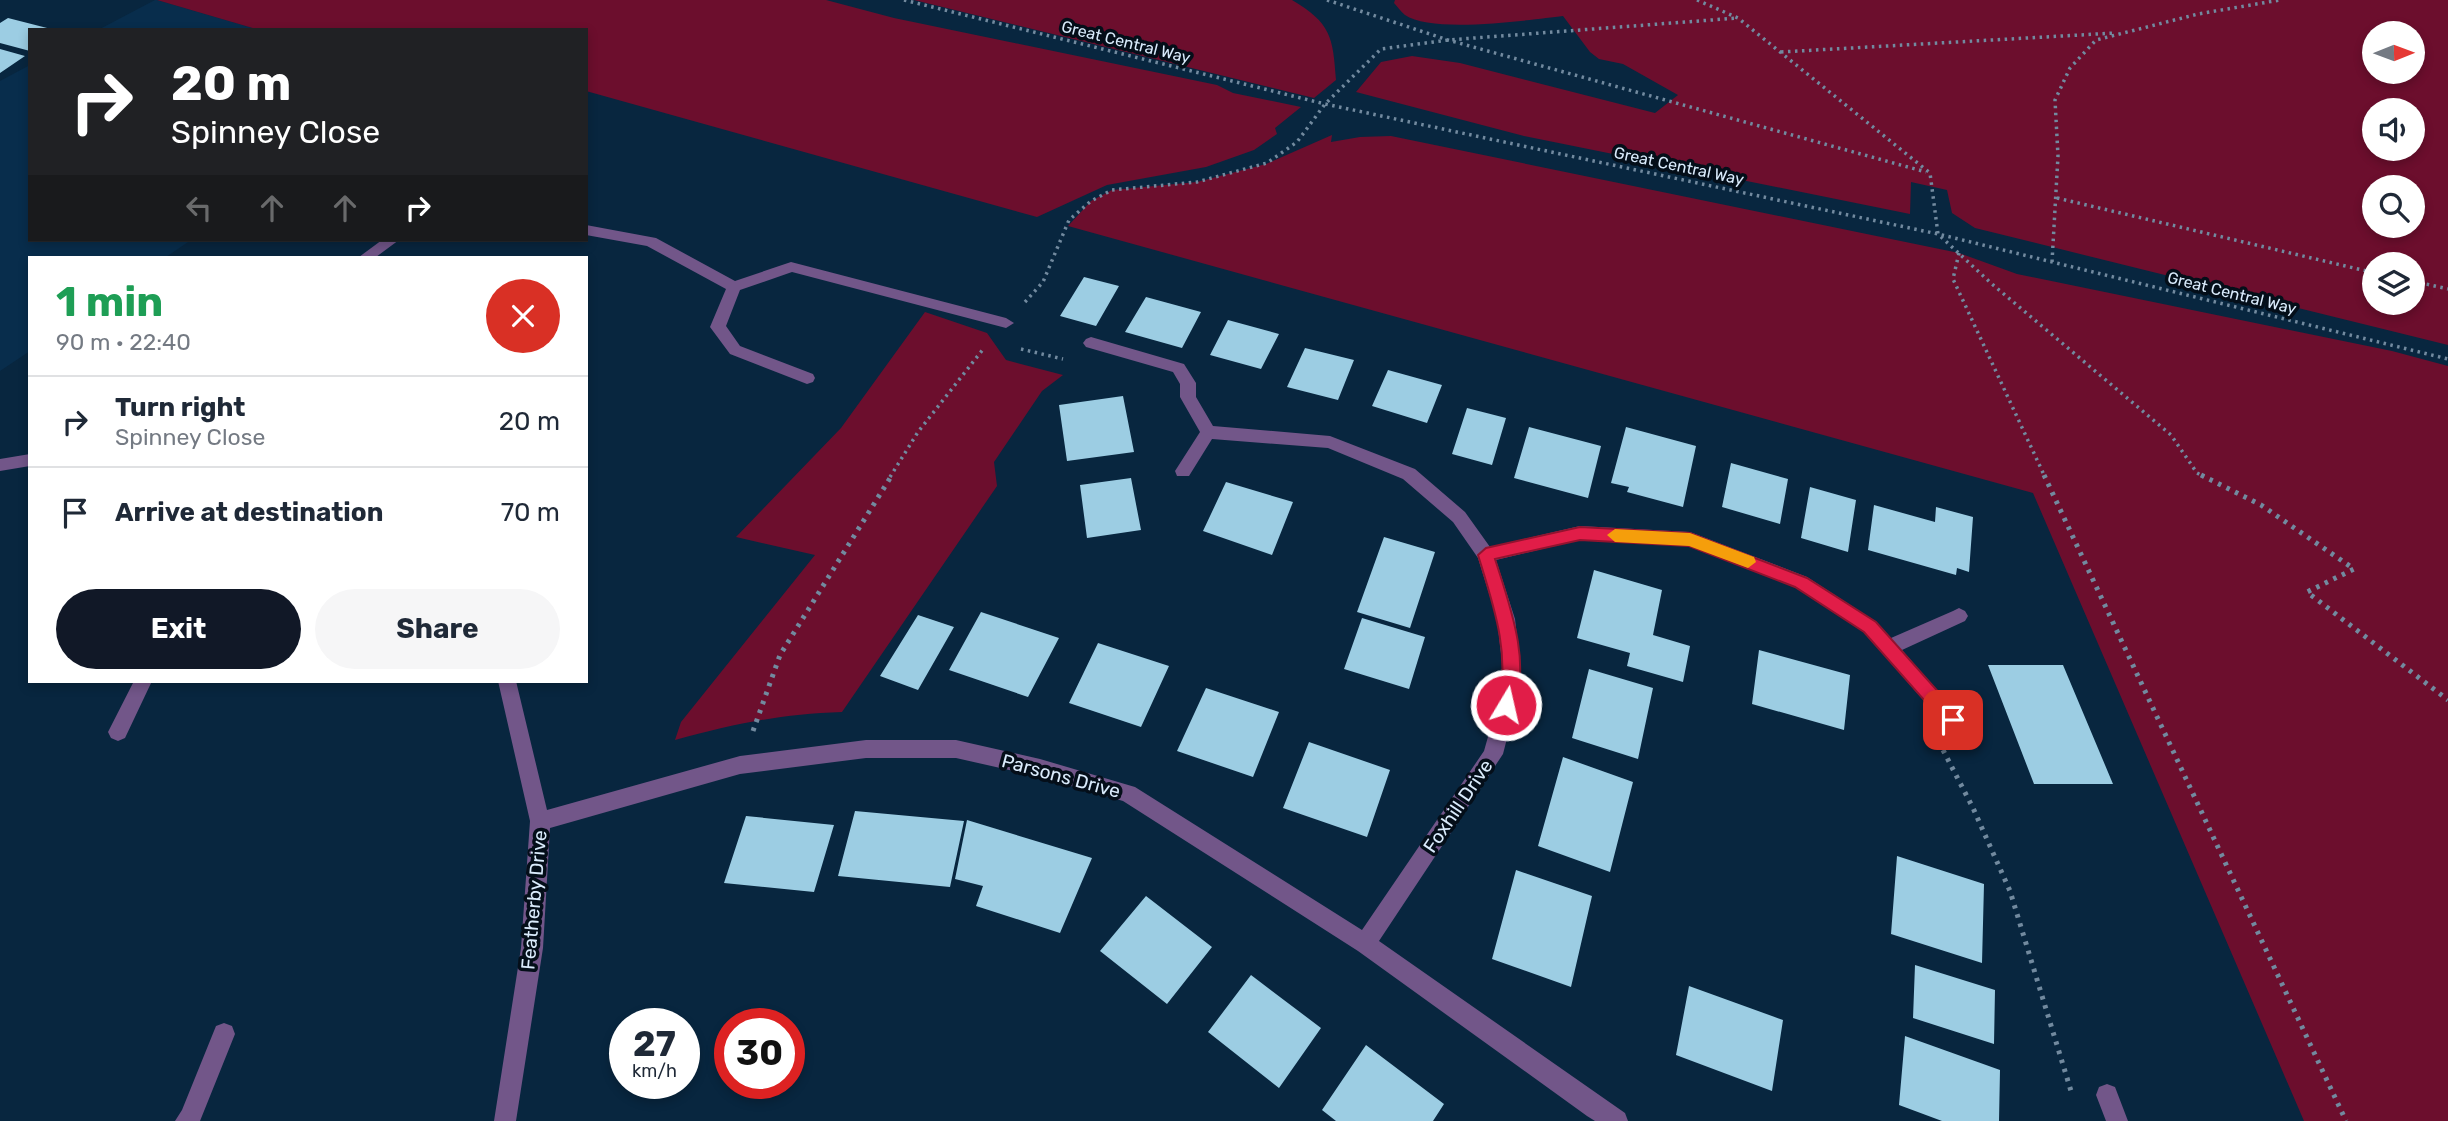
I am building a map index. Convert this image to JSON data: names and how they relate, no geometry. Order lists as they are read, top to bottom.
{
  "streets": {
    "street": ["Parsons Drive", "Foxhill Drive", "Featherby Drive"],
    "path": ["Great Central Way"]
  },
  "crossings": [
    ["Parsons Drive", "Foxhill Drive"],
    ["Parsons Drive", "Featherby Drive"]
  ],
  "north": "right",
  "page": {
    "turn": ["20 m", "Spinney Close"],
    "heading": ["1 min", "90 m · 22:40"],
    "list": [
      {
        "name": "Turn right",
        "note": "Spinney Close",
        "value": "20 m"
      },
      {
        "name": "Arrive at destination",
        "value": "70 m"
      }
    ],
    "buttons": ["Exit", "Share"],
    "speed": "27 km/h",
    "limit": "30"
  }
}
